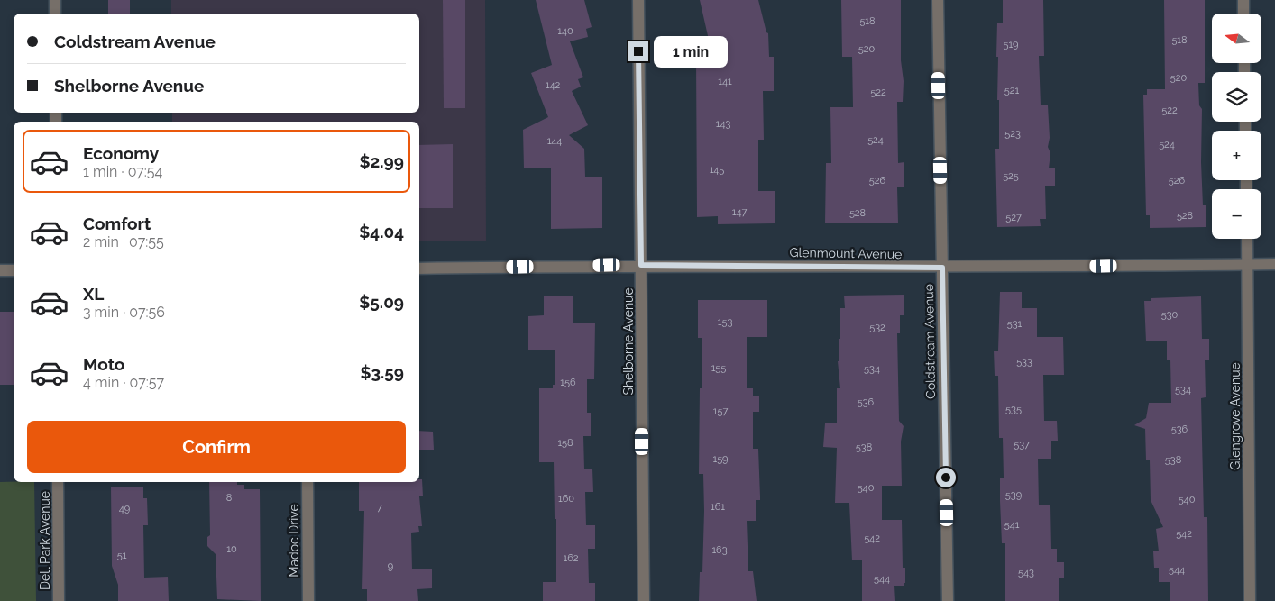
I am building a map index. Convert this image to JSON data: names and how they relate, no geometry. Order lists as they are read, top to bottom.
{
  "streets": {
    "street": [
      "Glenmount Avenue",
      "Shelborne Avenue",
      "Coldstream Avenue",
      "Glengrove Avenue",
      "Dell Park Avenue",
      "Madoc Drive"
    ]
  },
  "crossings": [
    ["Glenmount Avenue", "Shelborne Avenue"],
    ["Glenmount Avenue", "Coldstream Avenue"],
    ["Glenmount Avenue", "Glengrove Avenue"]
  ],
  "house_numbers": [
    "518",
    "140",
    "518",
    "519",
    "520",
    "520",
    "141",
    "142",
    "521",
    "522",
    "522",
    "143",
    "523",
    "524",
    "144",
    "524",
    "145",
    "525",
    "526",
    "526",
    "147",
    "528",
    "528",
    "527",
    "530",
    "153",
    "531",
    "532",
    "533",
    "155",
    "534",
    "156",
    "534",
    "536",
    "535",
    "157",
    "536",
    "158",
    "537",
    "538",
    "159",
    "538",
    "540",
    "539",
    "8",
    "160",
    "540",
    "161",
    "7",
    "49",
    "541",
    "542",
    "542",
    "10",
    "163",
    "51",
    "162",
    "9",
    "544",
    "543",
    "544"
  ],
  "north": "left",
  "page": {
    "map_buttons": ["+", "−"],
    "banner": ["Coldstream Avenue", "Shelborne Avenue"],
    "bubble": "1 min",
    "list": [
      {
        "name": "Economy",
        "note": "1 min · 07:54",
        "value": "$2.99"
      },
      {
        "name": "Comfort",
        "note": "2 min · 07:55",
        "value": "$4.04"
      },
      {
        "name": "XL",
        "note": "3 min · 07:56",
        "value": "$5.09"
      },
      {
        "name": "Moto",
        "note": "4 min · 07:57",
        "value": "$3.59"
      }
    ],
    "buttons": "Confirm"
  }
}
